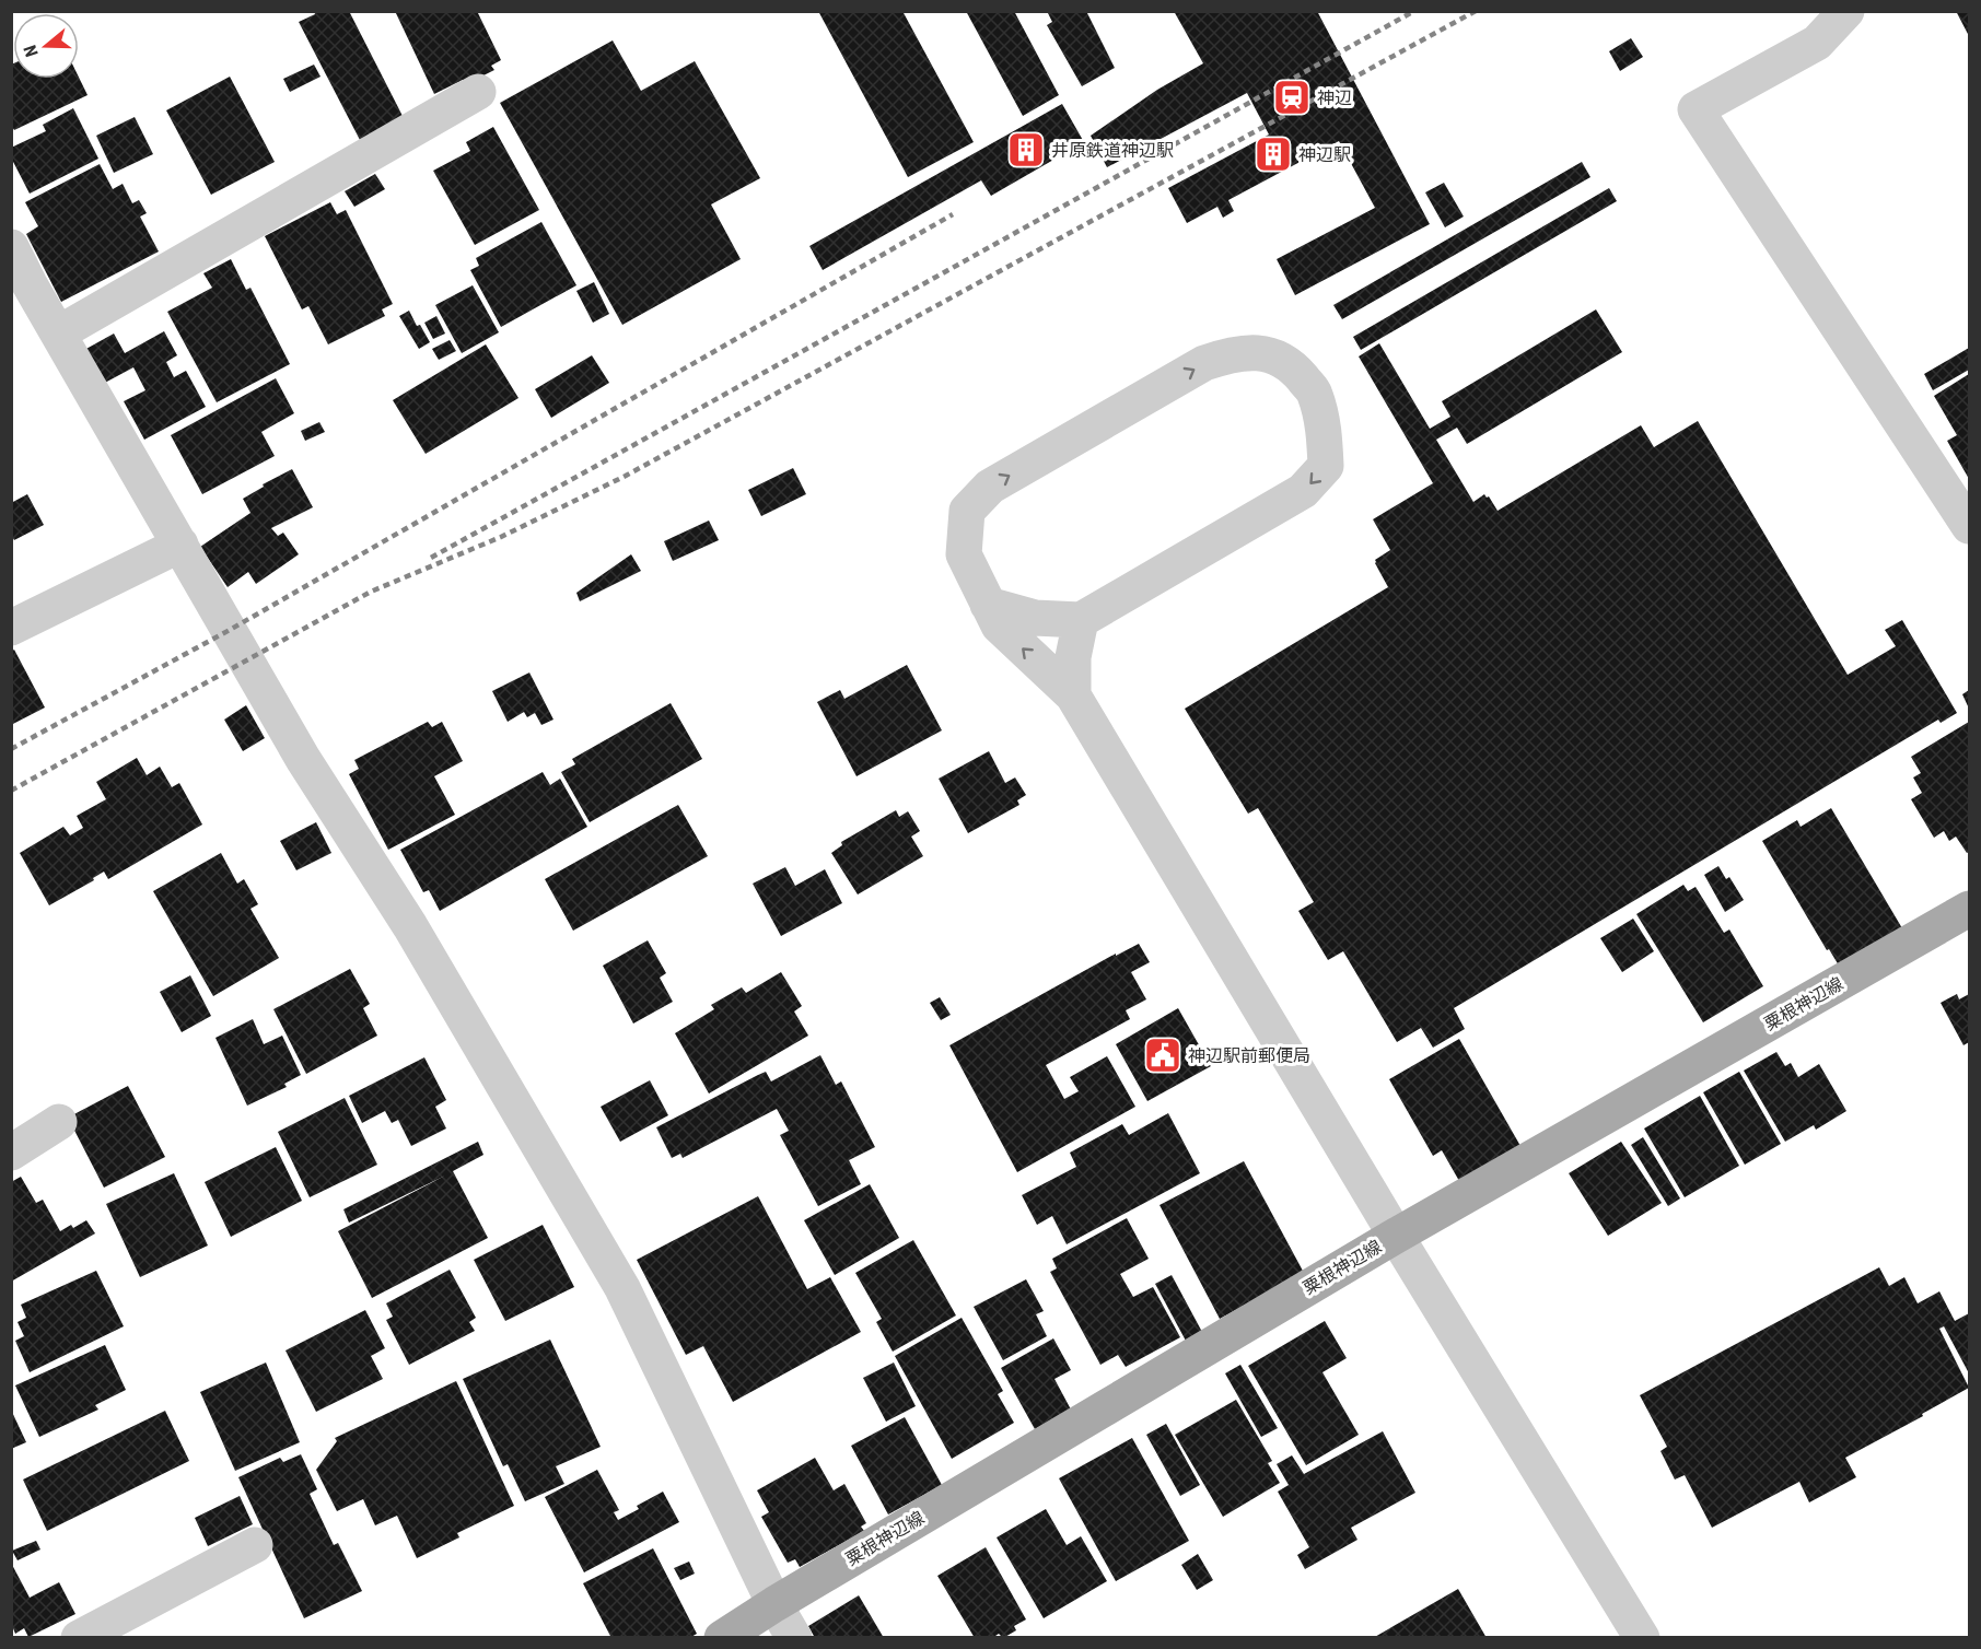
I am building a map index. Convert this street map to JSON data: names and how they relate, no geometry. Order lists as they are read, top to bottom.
{
  "streets": {
    "main road": ["粟根神辺線"]
  },
  "places": {
    "station": ["神辺"],
    "building": ["井原鉄道神辺駅", "神辺駅"],
    "public building": ["神辺駅前郵便局"]
  },
  "north": "left"
}
